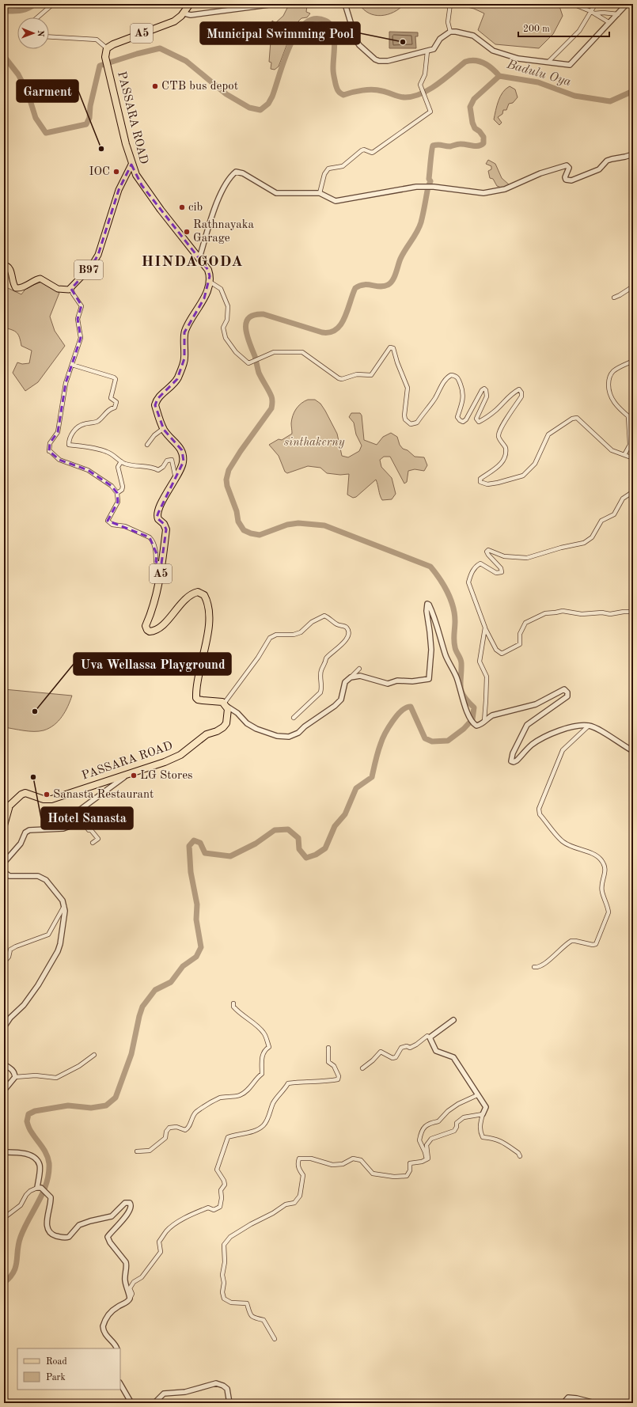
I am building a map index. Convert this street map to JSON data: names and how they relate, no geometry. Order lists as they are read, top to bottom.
{
  "streets": {
    "highway": ["A5", "PASSARA ROAD"],
    "main road": ["B97"]
  },
  "crossings": [
    ["A5", "PASSARA ROAD"],
    ["PASSARA ROAD", "B97"]
  ],
  "districts": ["HINDAGODA"],
  "water": ["Badulu Oya"],
  "parks": ["sinthakerny"],
  "places": [
    "Municipal Swimming Pool",
    "CTB bus depot",
    "Garment",
    "IOC",
    "cib",
    "Rathnayaka Garage",
    "Uva Wellassa Playground",
    "LG Stores",
    "Hotel Sanasta",
    "Sanasta Restaurant"
  ],
  "legend": ["Road", "Park"],
  "scale_bar": "200 m",
  "north": "right"
}
